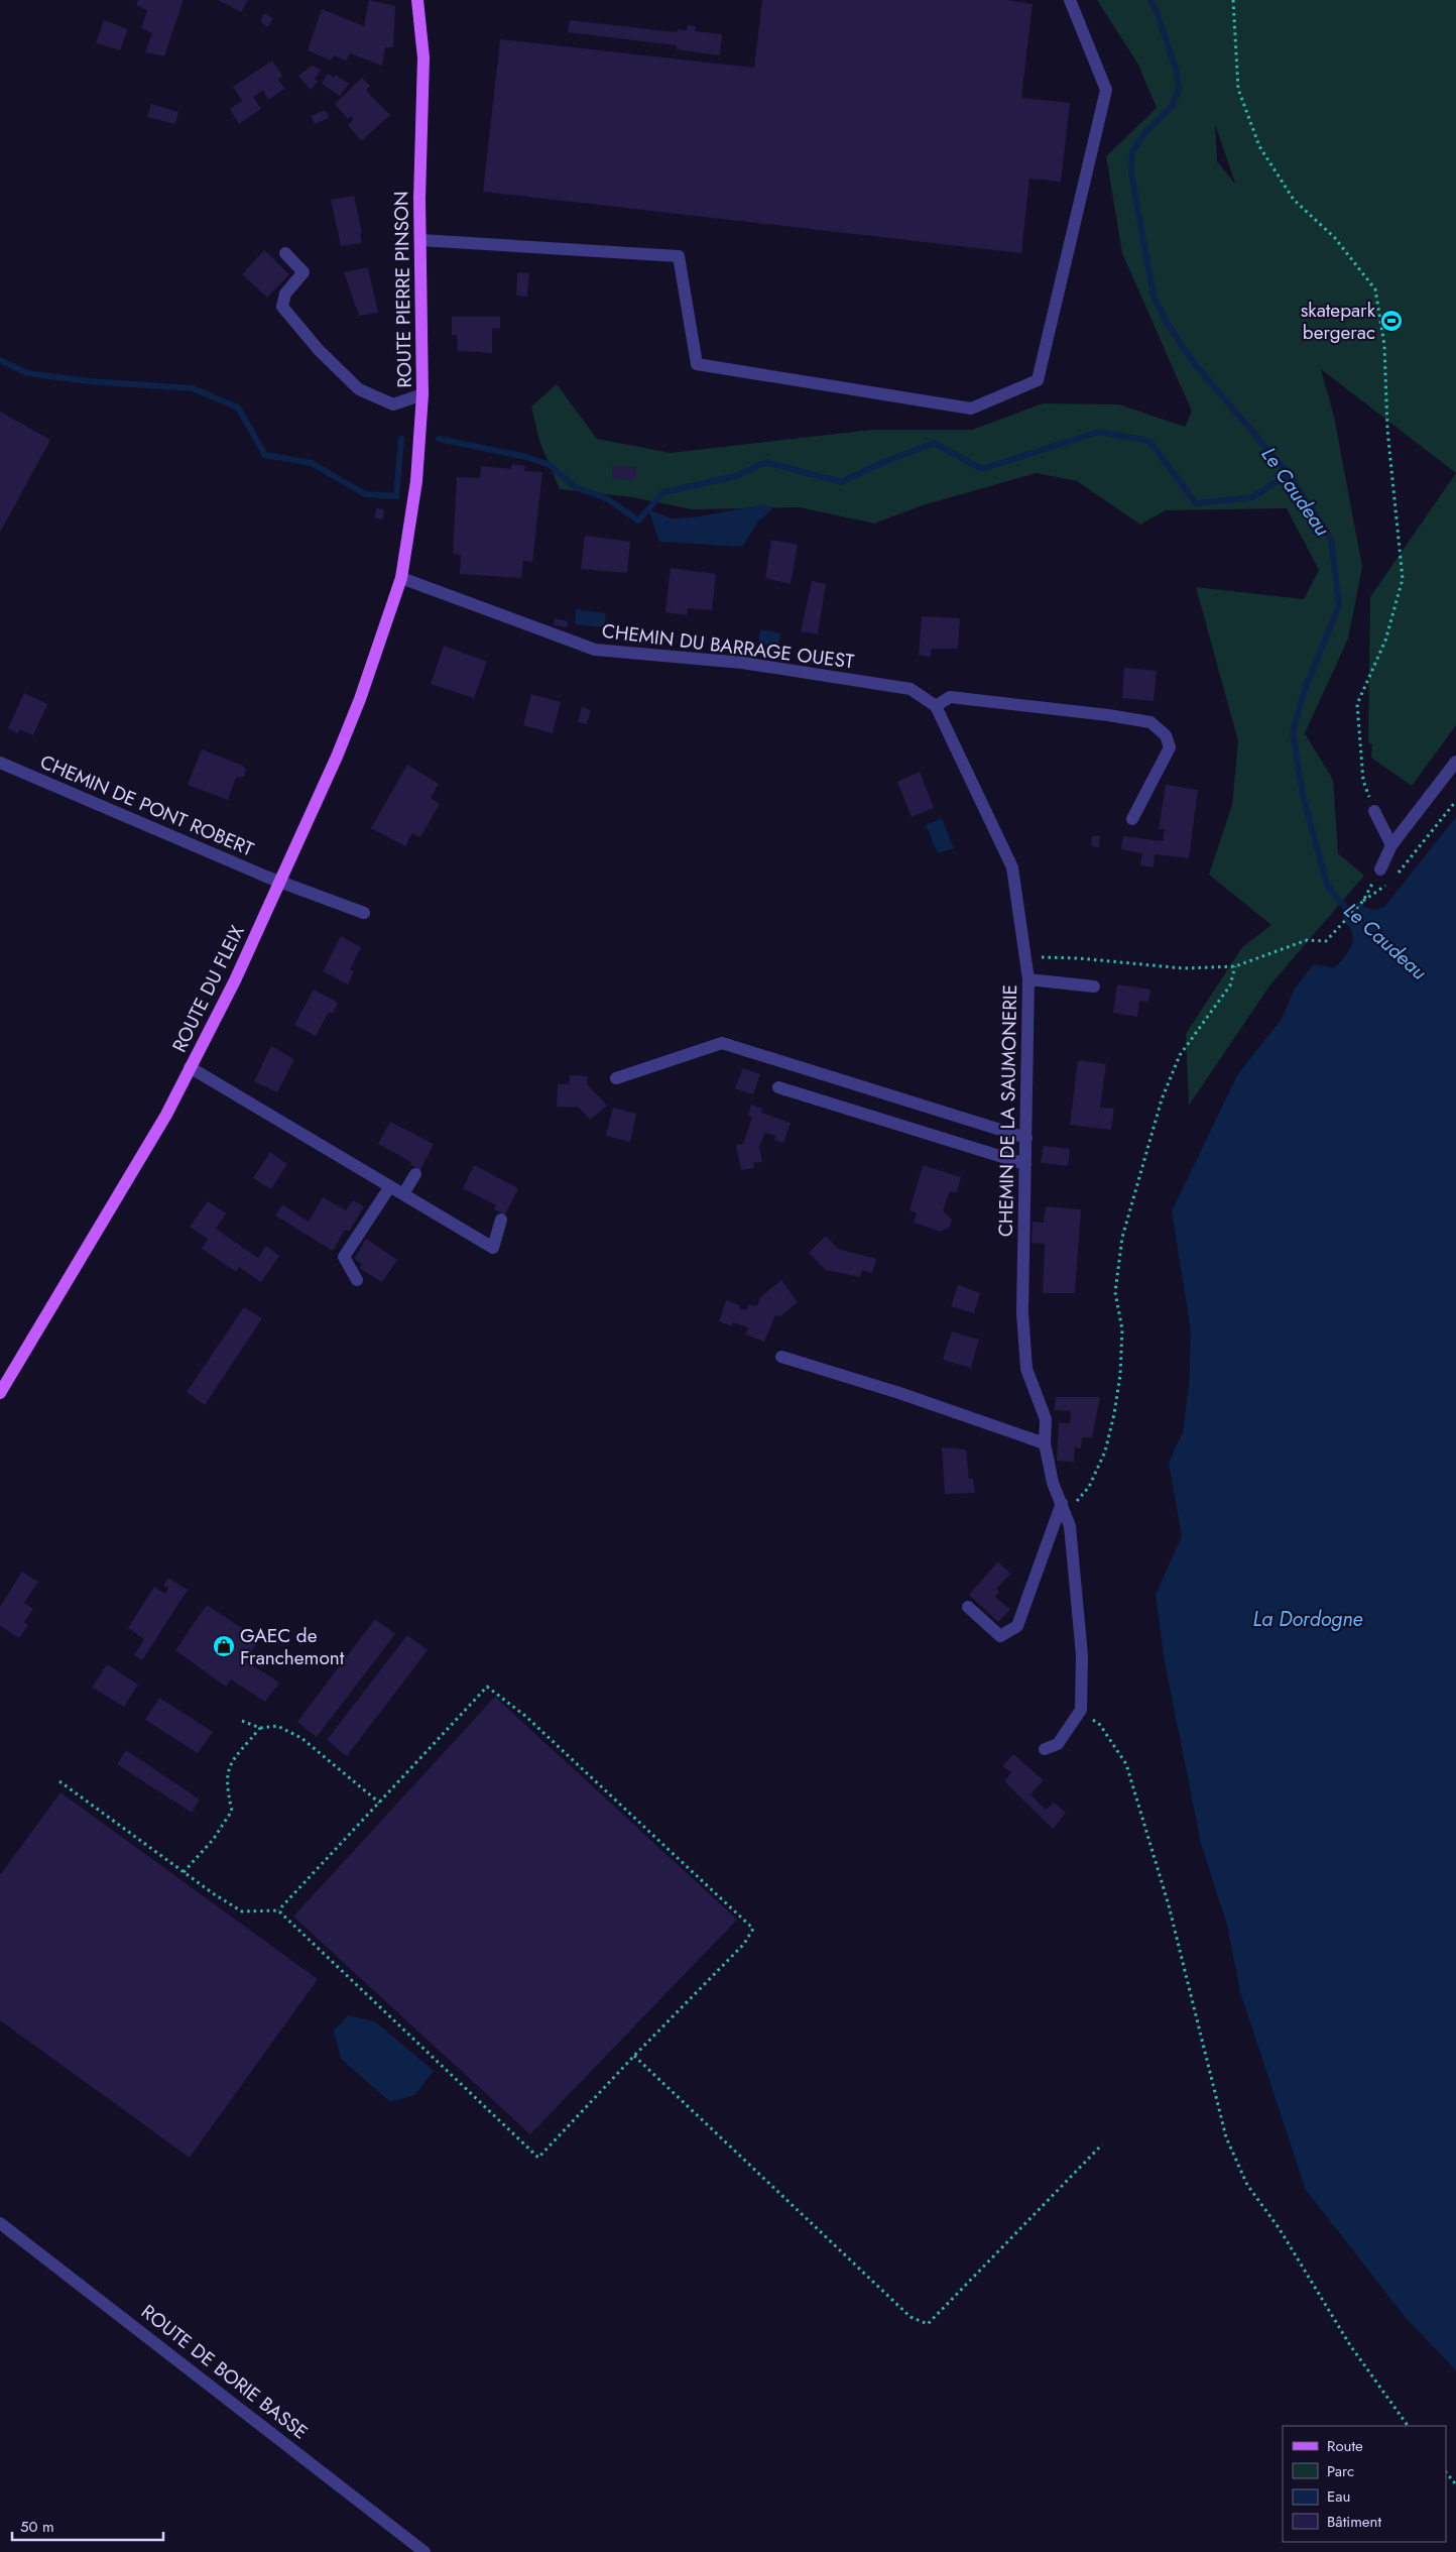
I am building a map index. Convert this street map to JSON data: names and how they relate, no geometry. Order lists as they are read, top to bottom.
{
  "streets": {
    "main road": ["ROUTE PIERRE PINSON", "ROUTE DU FLEIX"],
    "street": [
      "CHEMIN DU BARRAGE OUEST",
      "CHEMIN DE PONT ROBERT",
      "CHEMIN DE LA SAUMONERIE",
      "ROUTE DE BORIE BASSE"
    ]
  },
  "crossings": [
    ["ROUTE PIERRE PINSON", "CHEMIN DU BARRAGE OUEST"],
    ["ROUTE PIERRE PINSON", "ROUTE DU FLEIX"],
    ["CHEMIN DU BARRAGE OUEST", "ROUTE DU FLEIX"],
    ["CHEMIN DU BARRAGE OUEST", "CHEMIN DE LA SAUMONERIE"],
    ["CHEMIN DE PONT ROBERT", "ROUTE DU FLEIX"]
  ],
  "water": ["Le Caudeau", "La Dordogne"],
  "places": {
    "sports": ["skatepark bergerac"],
    "shop": ["GAEC de Franchemont"]
  },
  "legend": [
    "Route",
    "Parc",
    "Eau",
    "Bâtiment"
  ],
  "scale_bar": "50 m"
}
